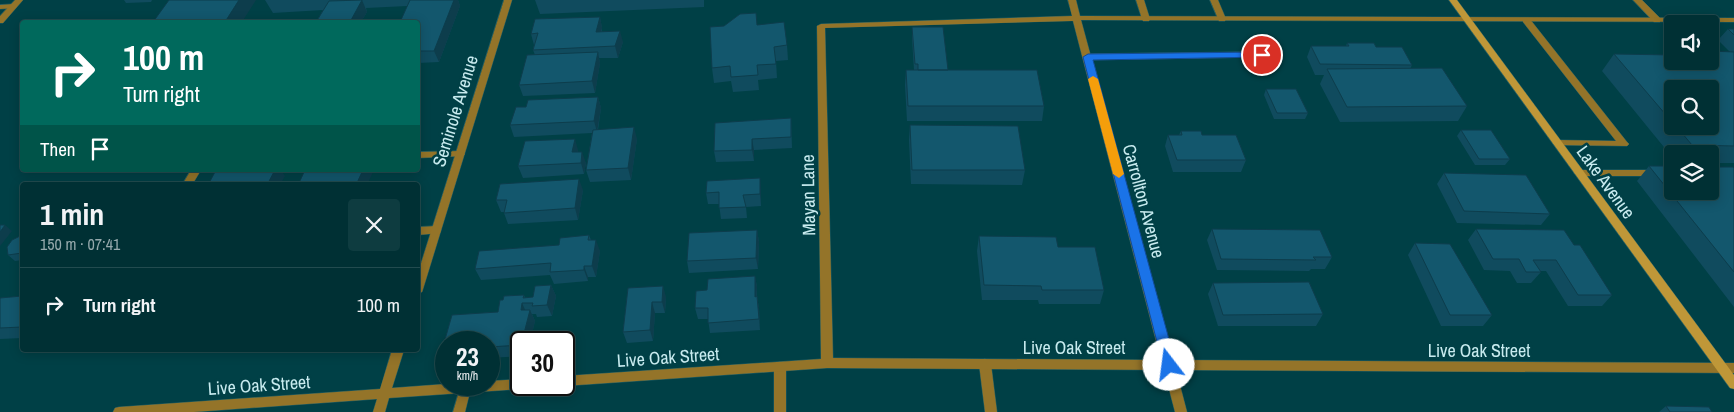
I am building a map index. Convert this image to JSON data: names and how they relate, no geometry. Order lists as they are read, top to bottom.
{
  "streets": {
    "main road": ["Lake Avenue"],
    "street": [
      "Seminole Avenue",
      "Mayan Lane",
      "Carrollton Avenue",
      "Live Oak Street"
    ]
  },
  "crossings": [
    ["Lake Avenue", "Live Oak Street"],
    ["Mayan Lane", "Carrollton Avenue"],
    ["Mayan Lane", "Live Oak Street"],
    ["Carrollton Avenue", "Live Oak Street"]
  ],
  "page": {
    "turn": ["100 m", "Turn right"],
    "then": "Then",
    "heading": ["1 min", "150 m · 07:41"],
    "list": [
      {
        "name": "Turn right",
        "value": "100 m"
      }
    ],
    "speed": "23 km/h",
    "limit": "30"
  }
}
